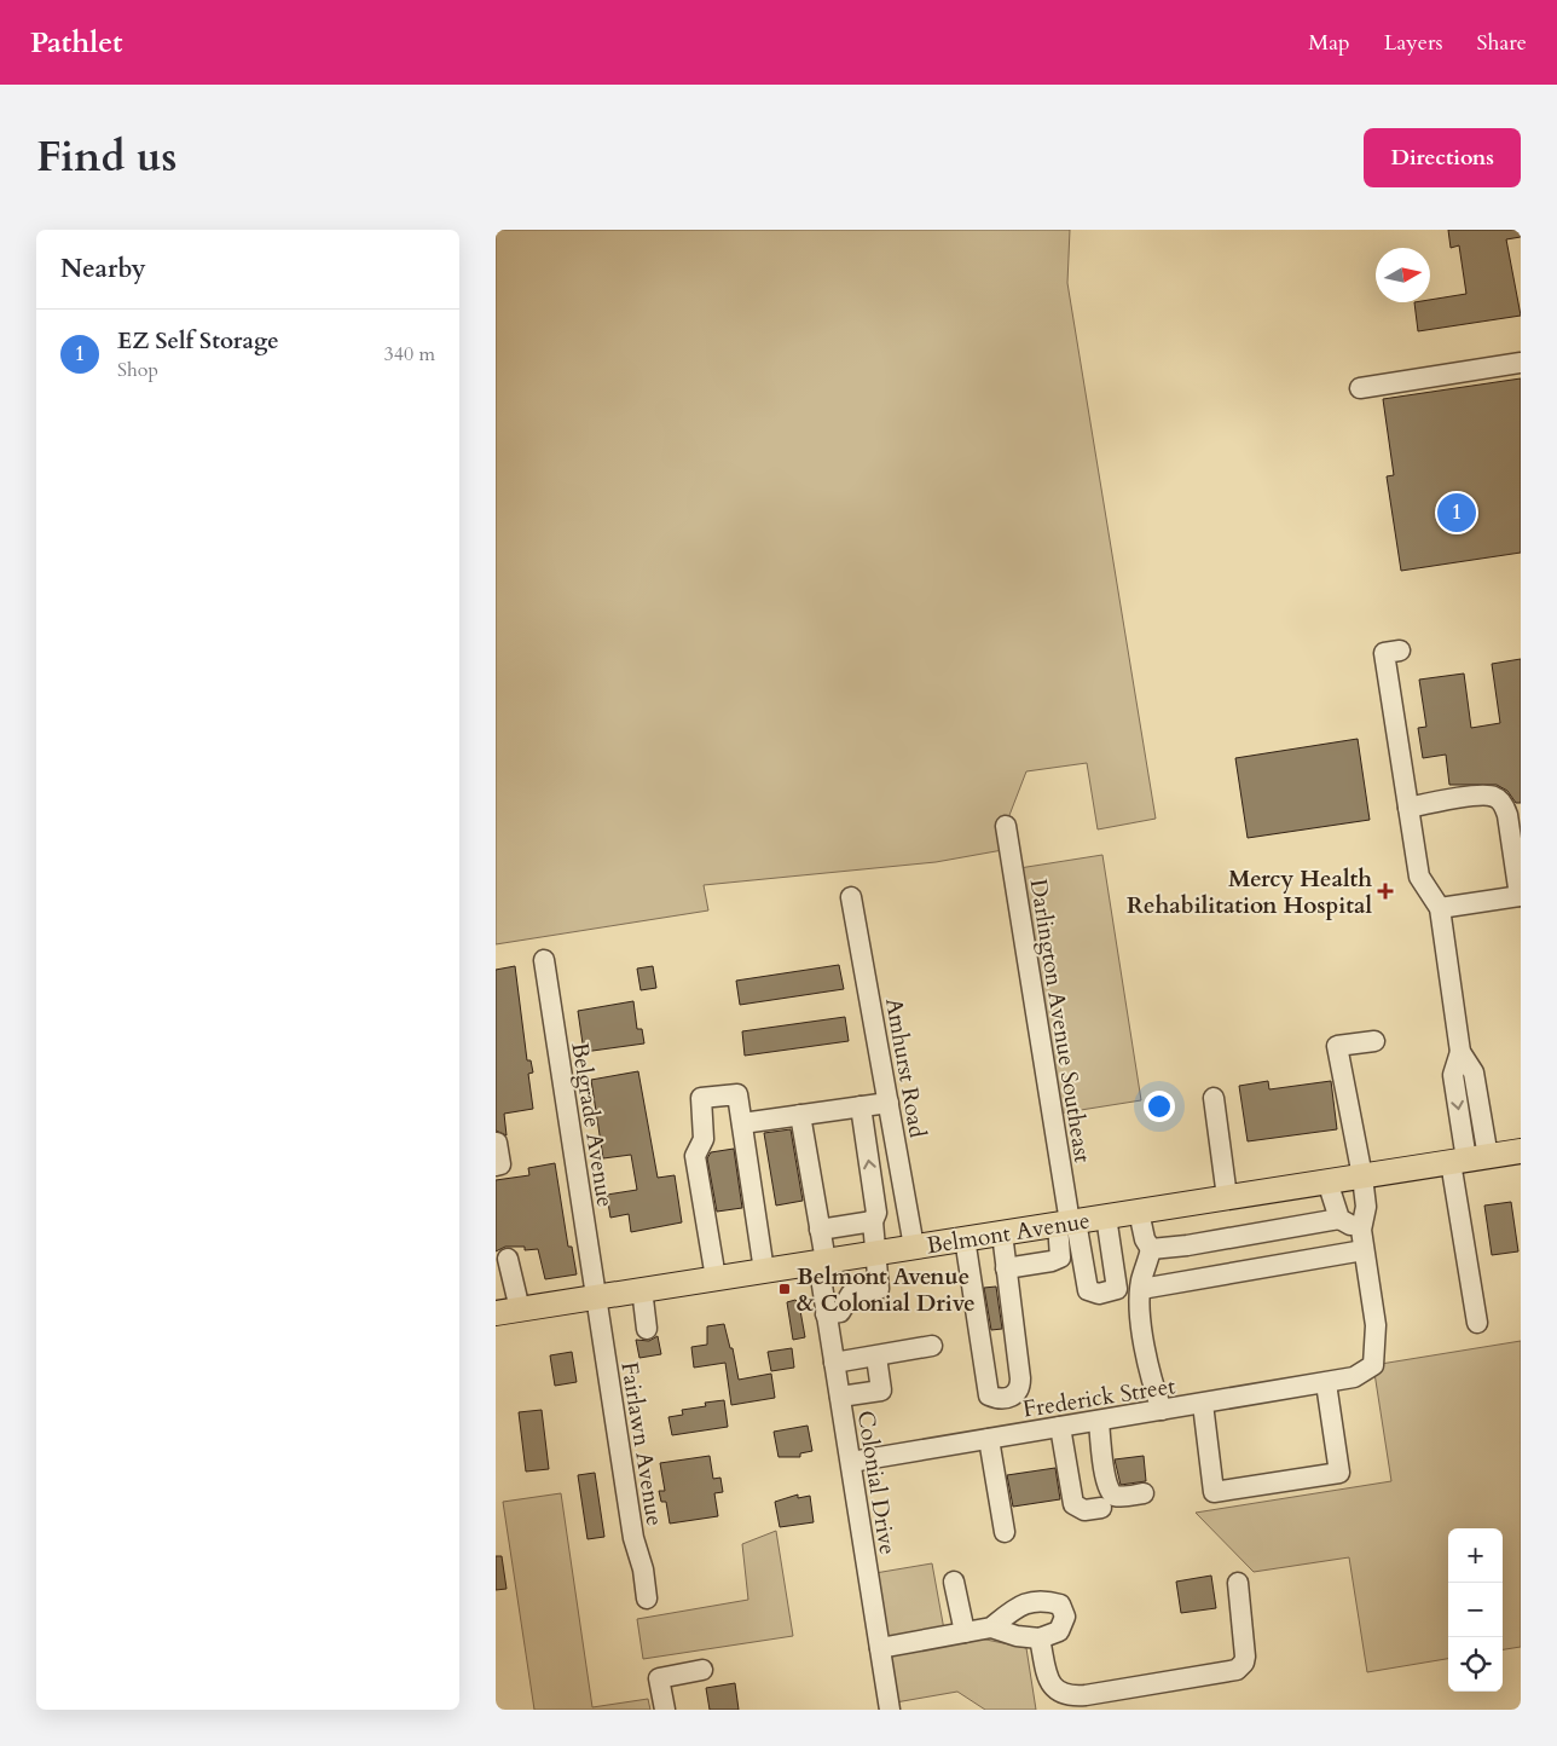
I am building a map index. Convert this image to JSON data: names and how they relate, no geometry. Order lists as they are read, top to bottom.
{
  "streets": {
    "main road": ["Belmont Avenue"],
    "street": [
      "Darlington Avenue Southeast",
      "Amhurst Road",
      "Belgrade Avenue",
      "Frederick Street",
      "Fairlawn Avenue",
      "Colonial Drive"
    ]
  },
  "crossings": [
    ["Darlington Avenue Southeast", "Belmont Avenue"],
    ["Amhurst Road", "Belmont Avenue"],
    ["Belgrade Avenue", "Belmont Avenue"],
    ["Belgrade Avenue", "Fairlawn Avenue"],
    ["Belmont Avenue", "Fairlawn Avenue"],
    ["Belmont Avenue", "Colonial Drive"],
    ["Frederick Street", "Colonial Drive"]
  ],
  "places": {
    "health": ["Mercy Health Rehabilitation Hospital"],
    "transit": ["Belmont Avenue & Colonial Drive"]
  },
  "north": "right",
  "page": {
    "header": "Pathlet",
    "nav": ["Map", "Layers", "Share"],
    "title": "Find us",
    "buttons": "Directions",
    "heading": "Nearby",
    "list": [
      {
        "mark": "1",
        "name": "EZ Self Storage",
        "note": "Shop",
        "value": "340 m"
      }
    ],
    "pins": "1",
    "map_buttons": ["+", "−"]
  }
}
